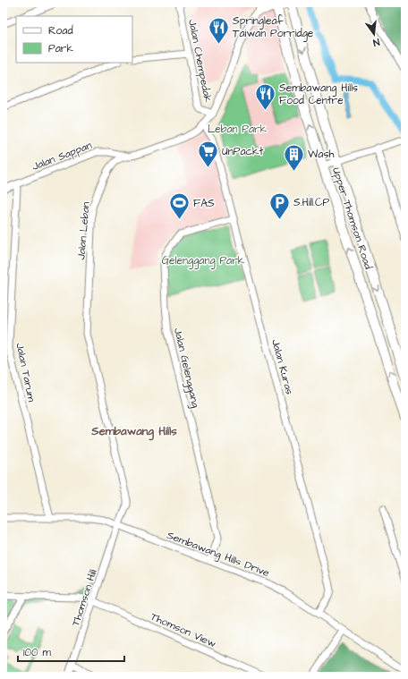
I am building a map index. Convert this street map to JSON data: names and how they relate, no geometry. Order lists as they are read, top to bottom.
{
  "streets": {
    "main road": ["Upper Thomson Road"],
    "street": [
      "Jalan Chempedak",
      "Jalan Sappan",
      "Jalan Leban",
      "Jalan Kuras",
      "Jalan Gelenggang",
      "Jalan Tarum",
      "Sembawang Hills Drive",
      "Thomson Hill",
      "Thomson View"
    ]
  },
  "crossings": [
    ["Jalan Chempedak", "Jalan Leban"],
    ["Jalan Sappan", "Jalan Leban"],
    ["Jalan Sappan", "Jalan Tarum"],
    ["Jalan Leban", "Jalan Kuras"],
    ["Jalan Leban", "Sembawang Hills Drive"],
    ["Jalan Leban", "Thomson Hill"],
    ["Jalan Kuras", "Jalan Gelenggang"],
    ["Jalan Kuras", "Sembawang Hills Drive"],
    ["Jalan Gelenggang", "Sembawang Hills Drive"],
    ["Jalan Tarum", "Sembawang Hills Drive"],
    ["Sembawang Hills Drive", "Thomson Hill"],
    ["Thomson Hill", "Thomson View"]
  ],
  "districts": ["Sembawang Hills"],
  "parks": ["Leban Park", "Gelenggang Park"],
  "places": {
    "restaurant": ["Springleaf Taiwan Porridge", "Sembawang Hills Food Centre"],
    "supermarket": ["UnPackt"],
    "building": ["Wash"],
    "parking": ["S.Hill.CP"],
    "sports": ["FAS"]
  },
  "legend": ["Road", "Park"],
  "scale_bar": "100 m",
  "north": "bottom"
}
